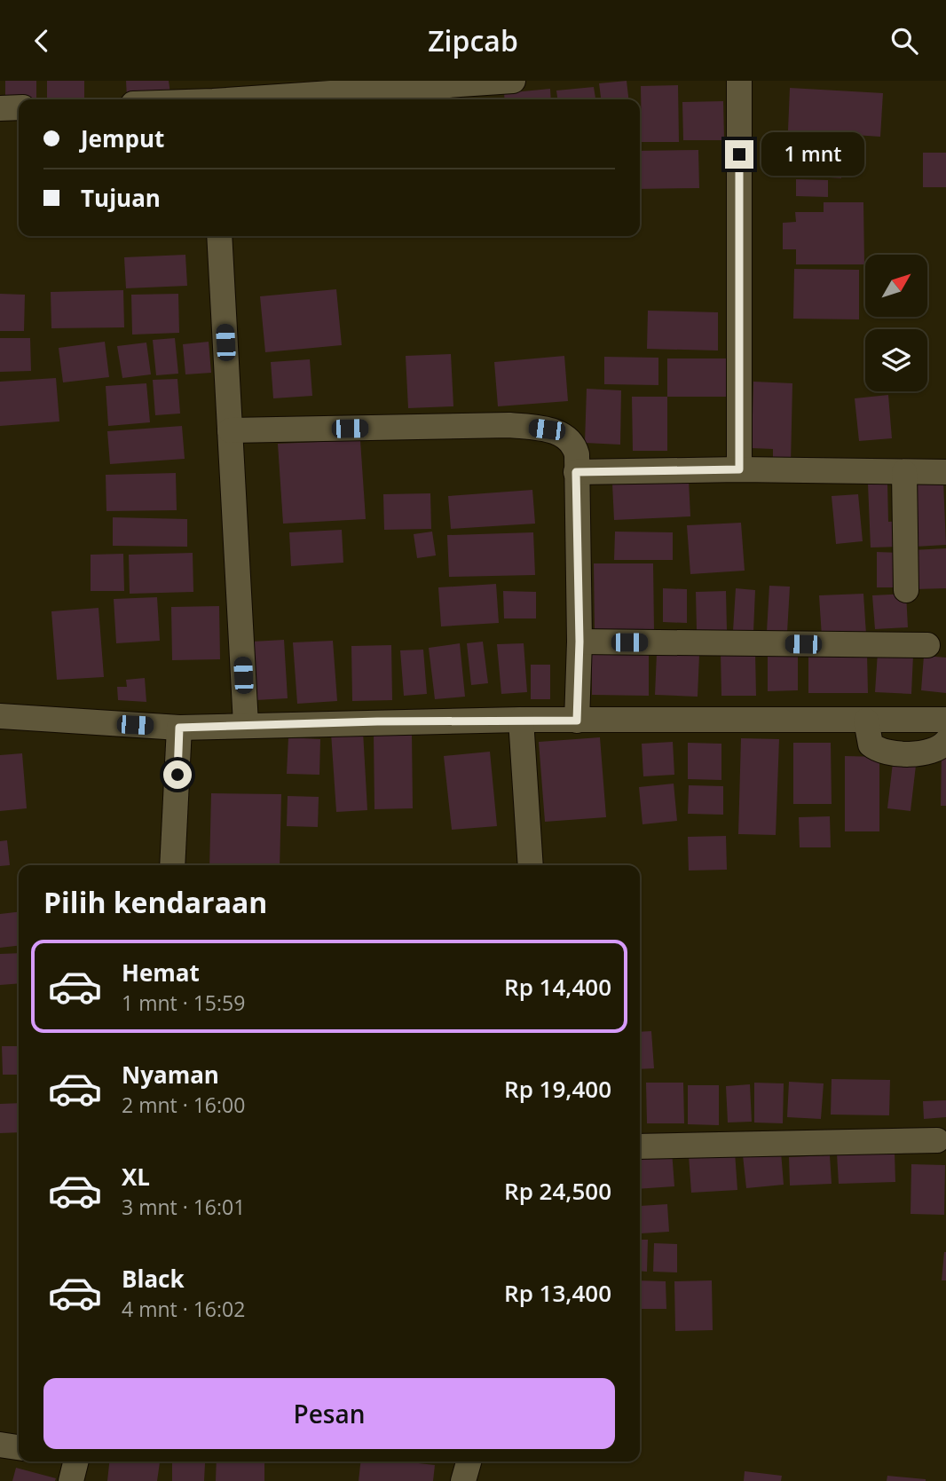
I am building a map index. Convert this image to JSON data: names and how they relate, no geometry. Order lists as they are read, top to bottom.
{
  "north": "top right",
  "page": {
    "header": "Zipcab",
    "banner": ["Jemput", "Tujuan"],
    "bubble": "1 mnt",
    "heading": "Pilih kendaraan",
    "list": [
      {
        "name": "Hemat",
        "note": "1 mnt · 15:59",
        "value": "Rp 14,400"
      },
      {
        "name": "Nyaman",
        "note": "2 mnt · 16:00",
        "value": "Rp 19,400"
      },
      {
        "name": "XL",
        "note": "3 mnt · 16:01",
        "value": "Rp 24,500"
      },
      {
        "name": "Black",
        "note": "4 mnt · 16:02",
        "value": "Rp 13,400"
      }
    ],
    "buttons": "Pesan"
  }
}
